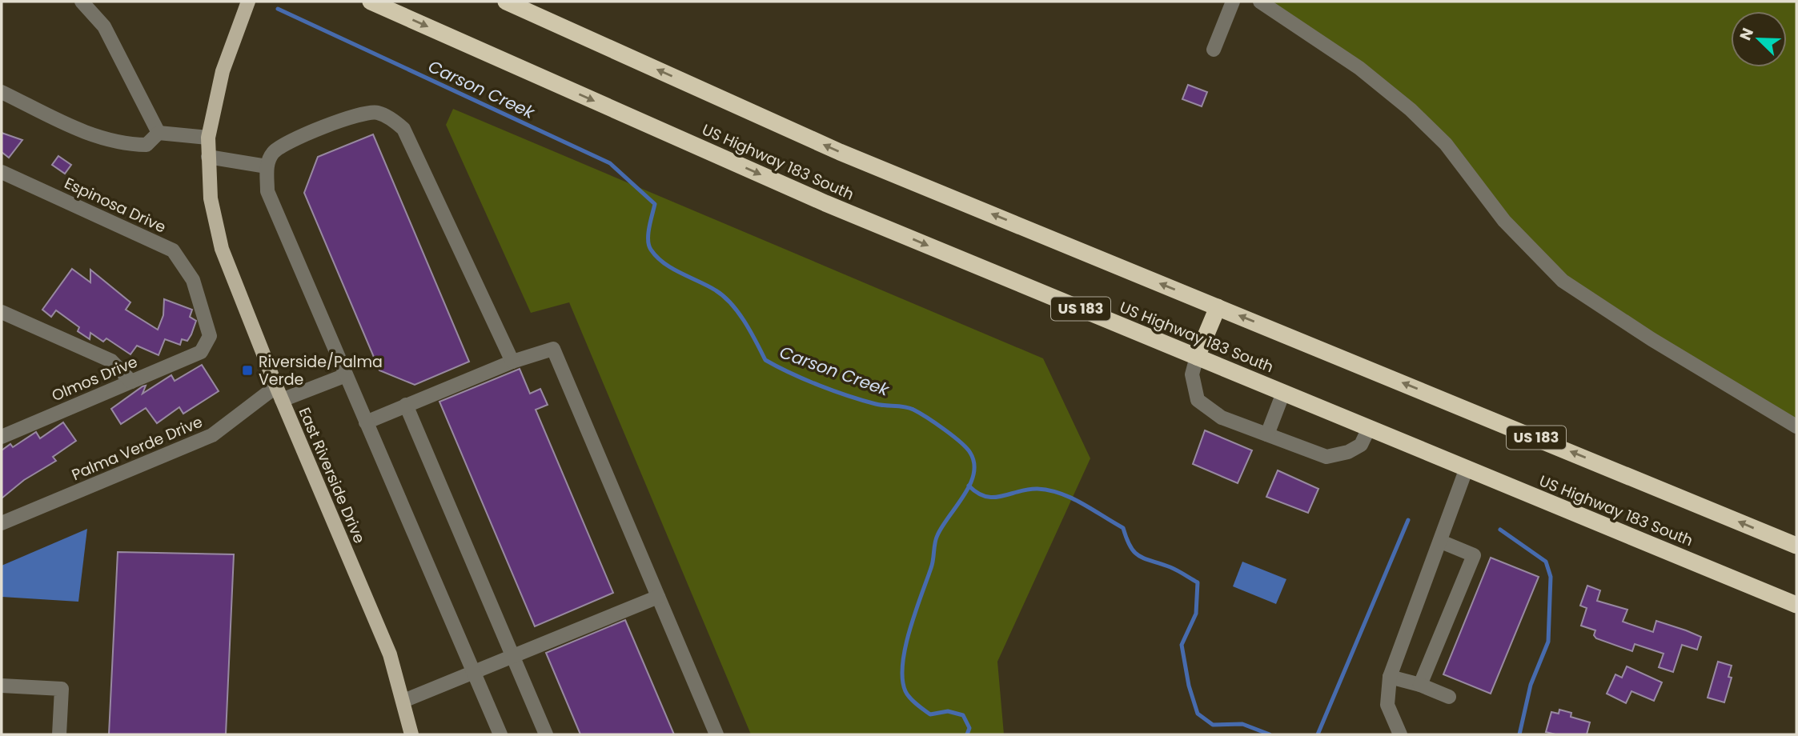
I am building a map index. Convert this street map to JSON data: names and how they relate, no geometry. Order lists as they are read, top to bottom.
{
  "streets": {
    "highway": ["US Highway 183 South", "US 183"],
    "main road": ["East Riverside Drive"],
    "street": ["Espinosa Drive", "Olmos Drive", "Palma Verde Drive"]
  },
  "crossings": [
    ["Espinosa Drive", "Olmos Drive"],
    ["Palma Verde Drive", "East Riverside Drive"]
  ],
  "water": ["Carson Creek"],
  "places": {
    "transit": ["Riverside/Palma Verde"]
  },
  "north": "top left"
}
